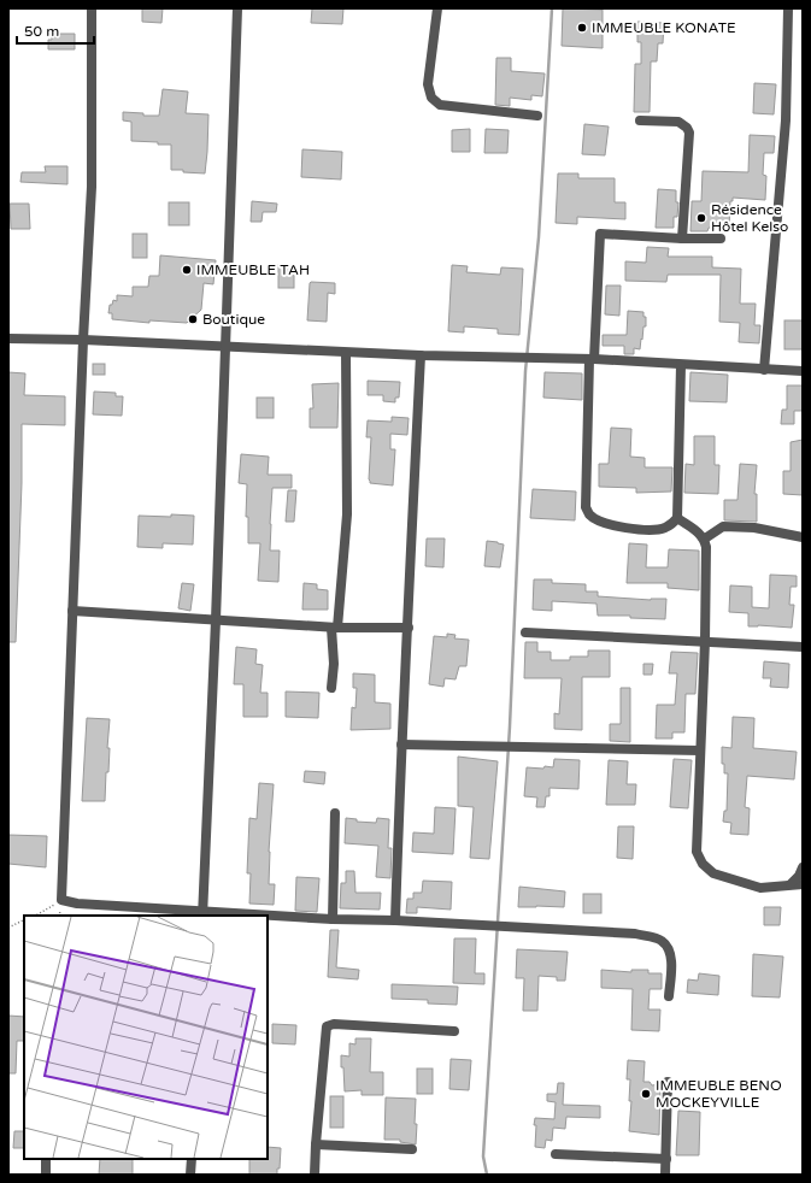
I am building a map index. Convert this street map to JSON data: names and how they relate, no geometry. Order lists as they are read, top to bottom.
{
  "places": [
    "IMMEUBLE KONATE",
    "Résidence Hôtel Kelso",
    "IMMEUBLE TAH",
    "Boutique",
    "IMMEUBLE BENO MOCKEYVILLE"
  ],
  "scale_bar": "50 m"
}
